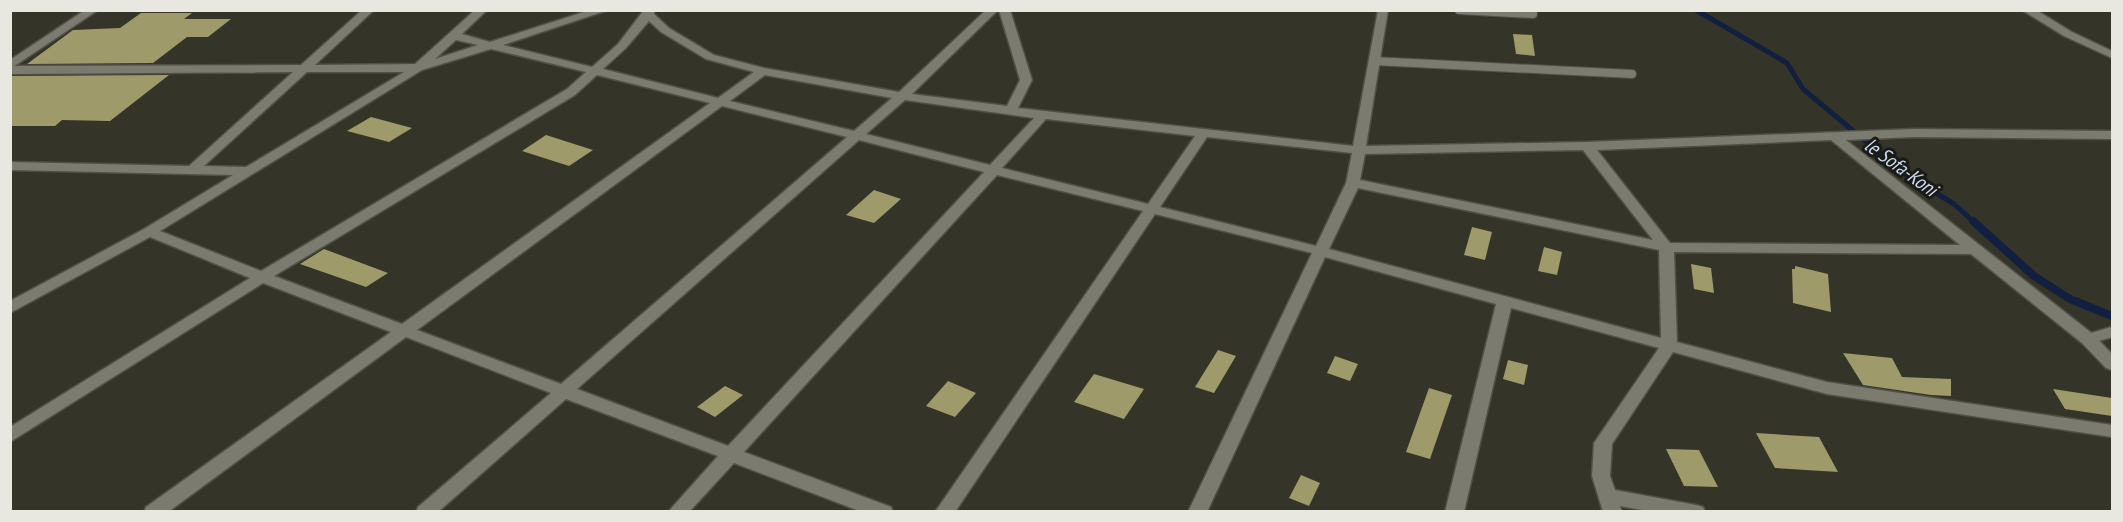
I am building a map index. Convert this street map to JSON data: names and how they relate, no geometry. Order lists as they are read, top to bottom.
{
  "water": ["le Sofa-Koni"]
}
